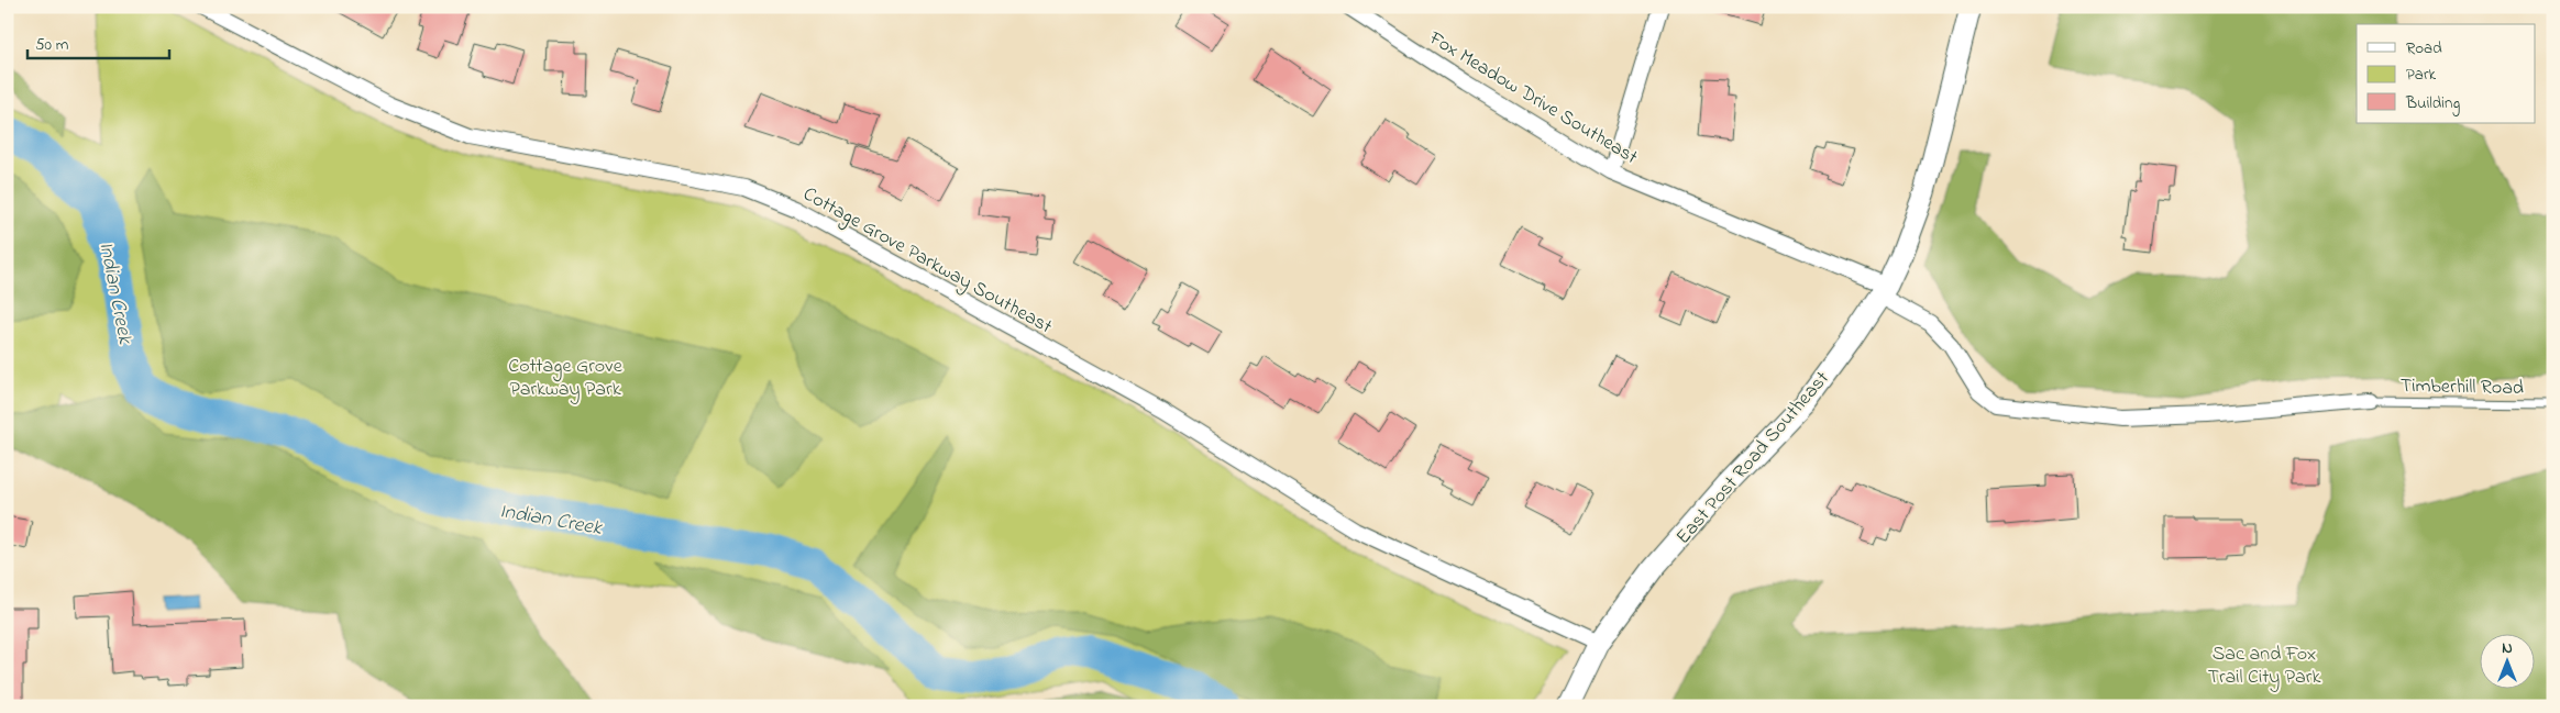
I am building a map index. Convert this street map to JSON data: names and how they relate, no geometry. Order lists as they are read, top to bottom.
{
  "streets": {
    "main road": ["East Post Road Southeast"],
    "street": ["Fox Meadow Drive Southeast", "Cottage Grove Parkway Southeast"],
    "lane": ["Timberhill Road"]
  },
  "crossings": [
    ["Fox Meadow Drive Southeast", "Timberhill Road"],
    ["Fox Meadow Drive Southeast", "East Post Road Southeast"],
    ["Cottage Grove Parkway Southeast", "East Post Road Southeast"]
  ],
  "water": ["Indian Creek"],
  "parks": ["Cottage Grove Parkway Park", "Sac and Fox Trail City Park"],
  "legend": ["Road", "Park", "Building"],
  "scale_bar": "50 m",
  "north": "top"
}
